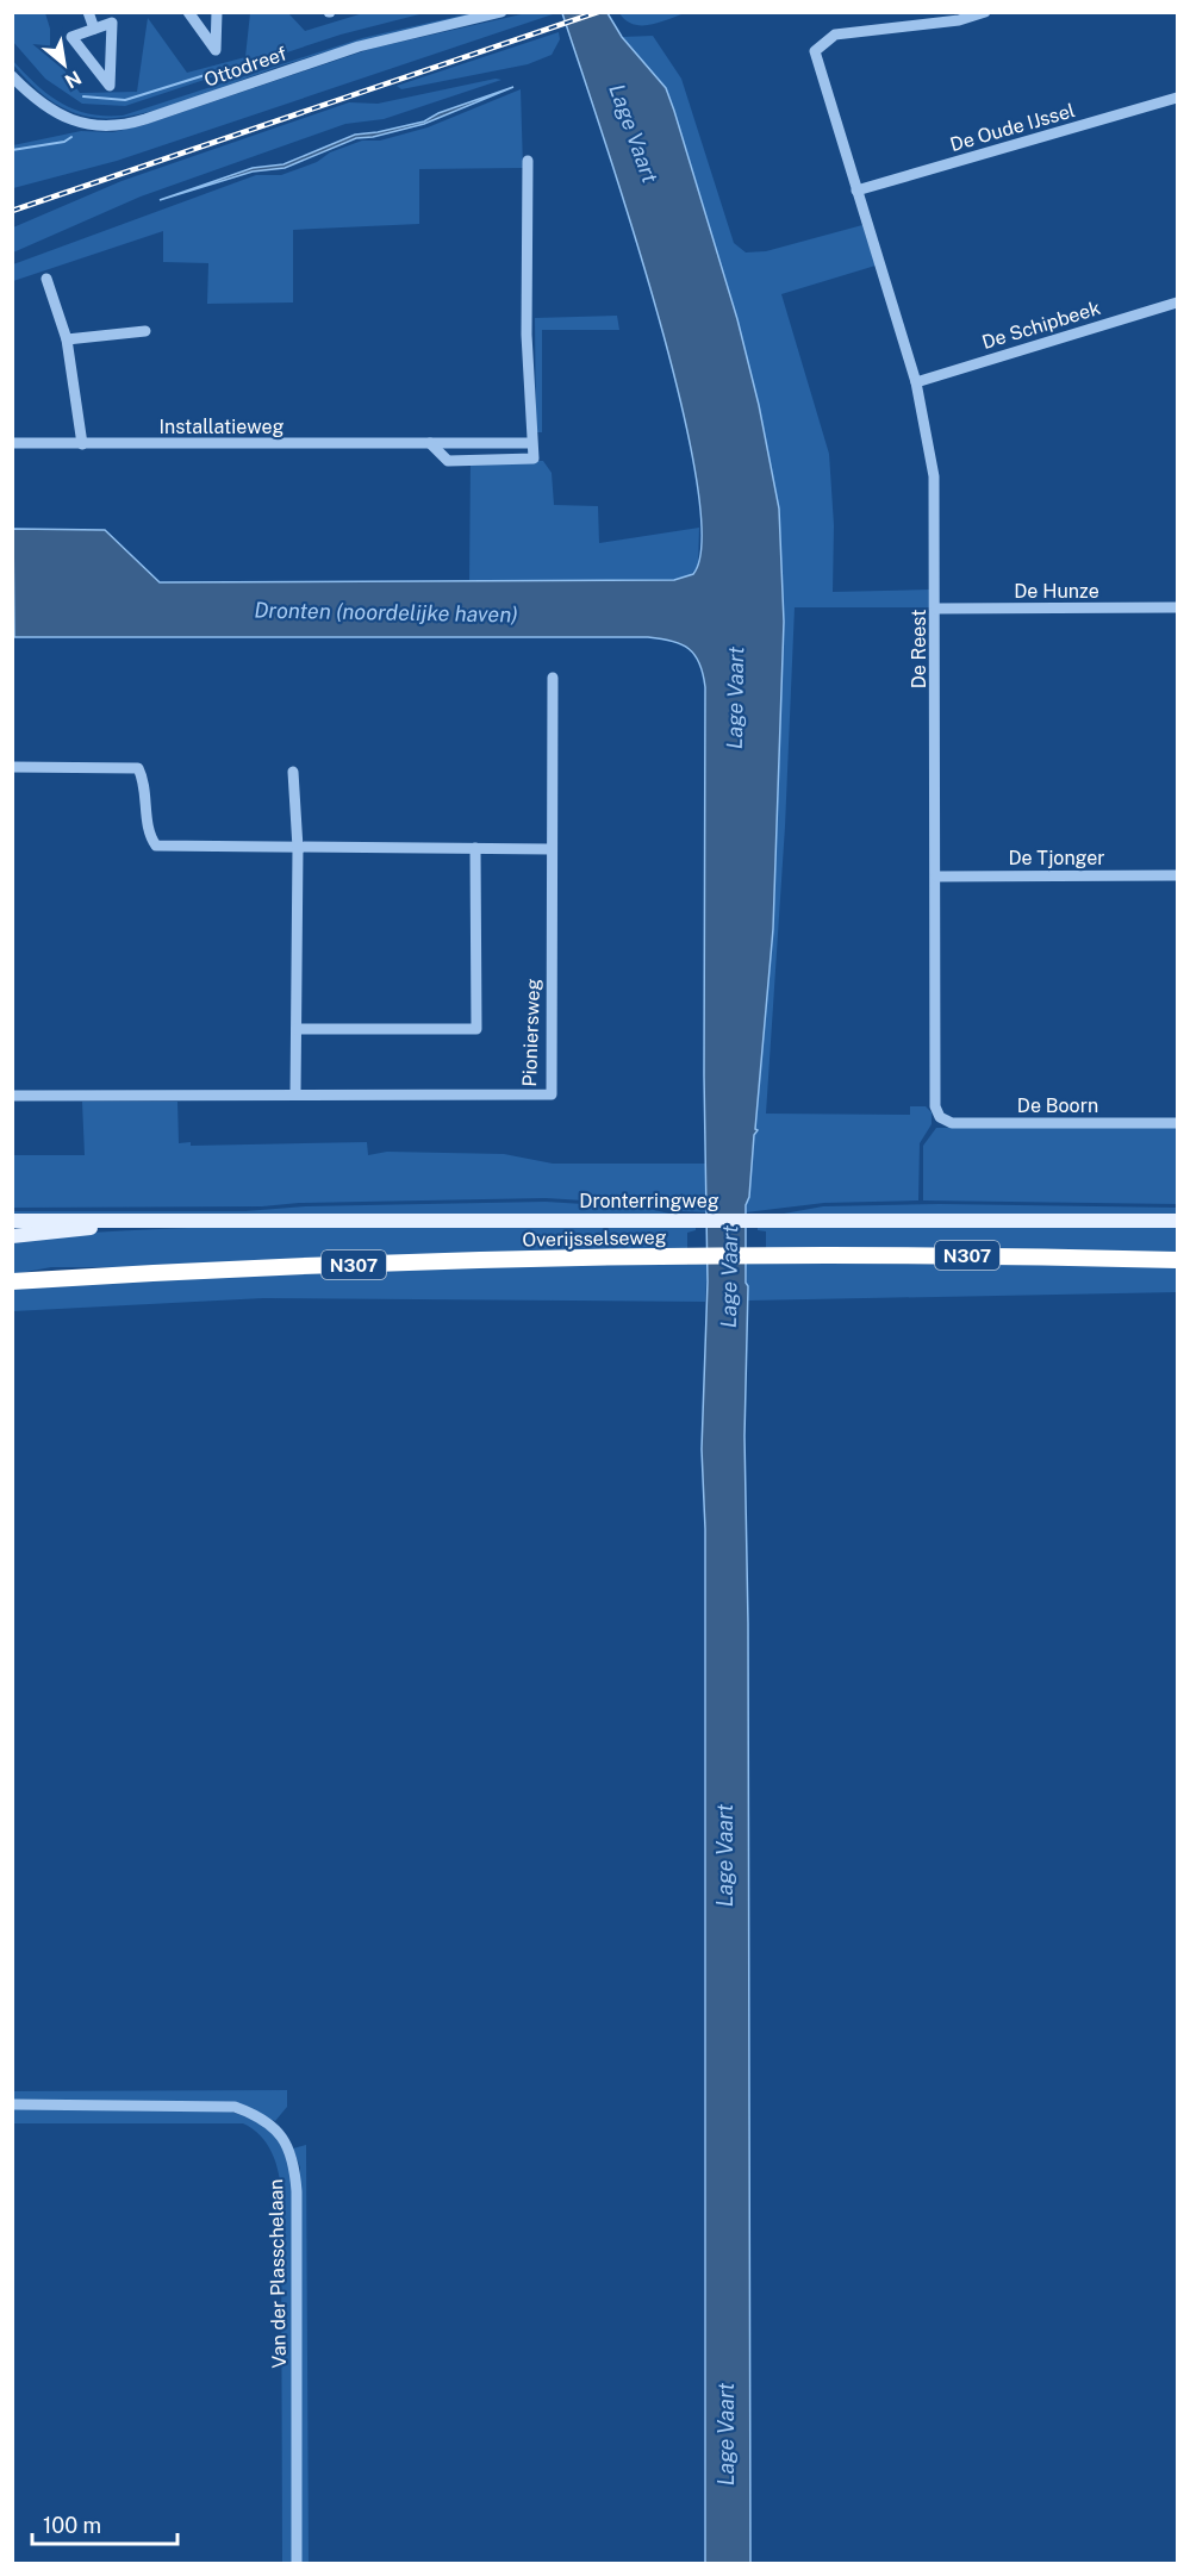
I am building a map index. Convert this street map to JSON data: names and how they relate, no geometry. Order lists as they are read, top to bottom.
{
  "streets": {
    "highway": ["Overijsselseweg", "N307"],
    "main road": ["Dronterringweg"],
    "street": [
      "Ottodreef",
      "De Oude IJssel",
      "De Schipbeek",
      "Installatieweg",
      "De Hunze",
      "De Reest",
      "De Tjonger",
      "Pioniersweg",
      "De Boorn",
      "Van der Plasschelaan"
    ]
  },
  "crossings": [
    ["De Oude IJssel", "De Reest"],
    ["De Schipbeek", "De Reest"],
    ["De Hunze", "De Reest"],
    ["De Reest", "De Tjonger"],
    ["De Reest", "De Boorn"]
  ],
  "water": ["Lage Vaart", "Dronten (noordelijke haven)"],
  "scale_bar": "100 m",
  "north": "bottom right"
}
